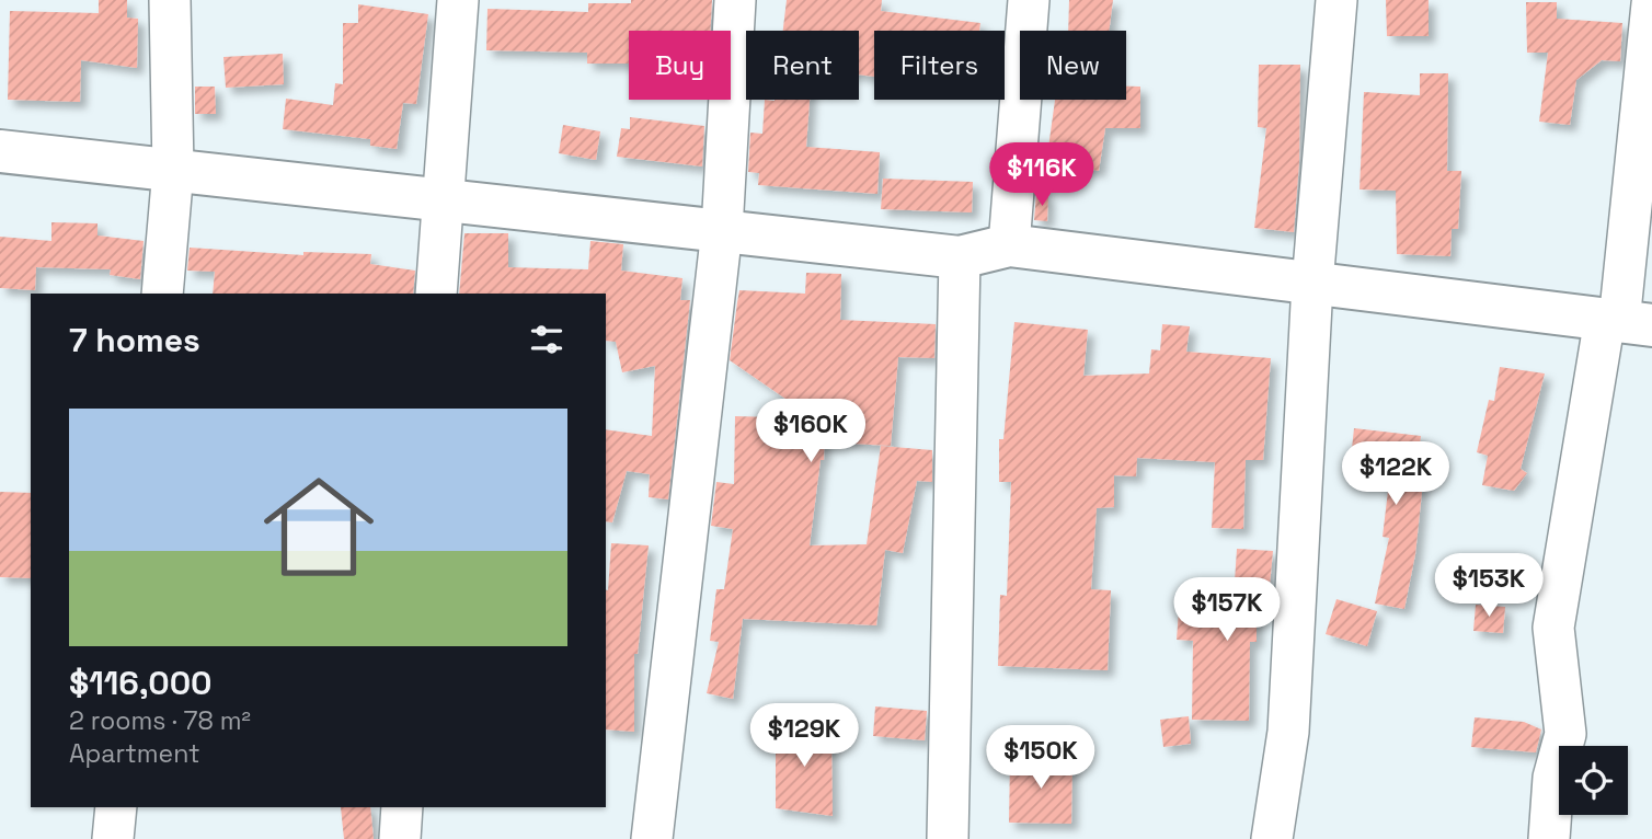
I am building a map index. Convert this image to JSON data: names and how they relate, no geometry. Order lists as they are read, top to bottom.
{
  "page": {
    "chip": [
      "Buy",
      "Rent",
      "Filters",
      "New"
    ],
    "price": [
      "$116K",
      "$160K",
      "$122K",
      "$153K",
      "$157K",
      "$129K",
      "$150K"
    ],
    "heading": "7 homes",
    "list": [
      {
        "name": "$116,000",
        "note": "2 rooms · 78 m² · Apartment"
      }
    ]
  }
}
